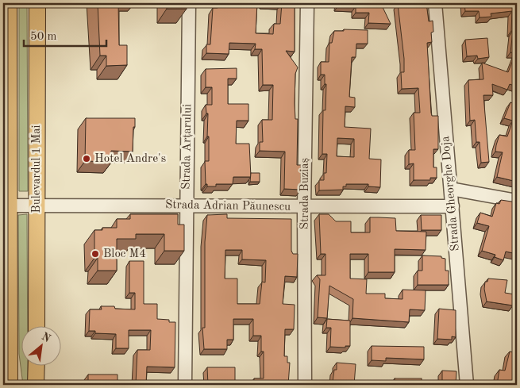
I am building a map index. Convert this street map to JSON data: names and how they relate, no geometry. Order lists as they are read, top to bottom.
{
  "streets": {
    "main road": ["Bulevardul 1 Mai"],
    "street": [
      "Strada Arțarului",
      "Strada Buziaș",
      "Strada Gheorghe Doja",
      "Strada Adrian Păunescu"
    ]
  },
  "crossings": [
    ["Strada Arțarului", "Strada Adrian Păunescu"],
    ["Bulevardul 1 Mai", "Strada Adrian Păunescu"],
    ["Strada Buziaș", "Strada Adrian Păunescu"],
    ["Strada Gheorghe Doja", "Strada Adrian Păunescu"]
  ],
  "places": ["Hotel Andre's", "Bloc M4"],
  "scale_bar": "50 m",
  "north": "top right"
}
